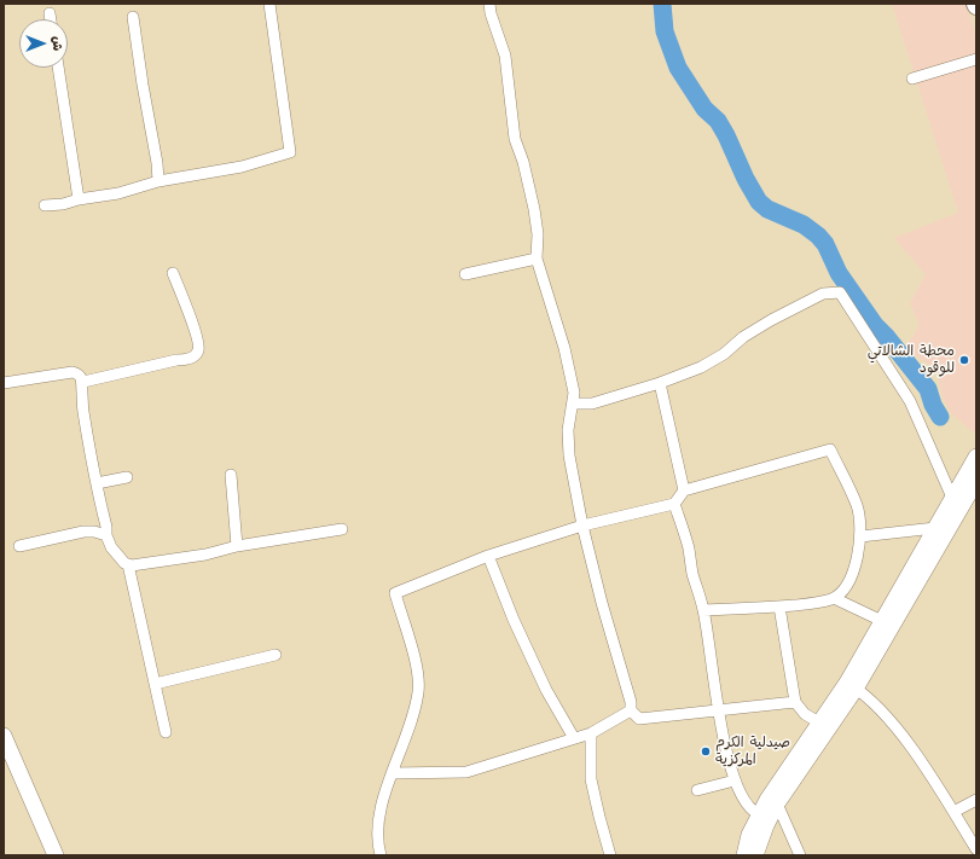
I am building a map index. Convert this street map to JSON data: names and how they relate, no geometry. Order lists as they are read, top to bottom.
{
  "places": ["محطة الشالاتي للوقود", "صيدلية الكرم المركزية"],
  "north": "right"
}
